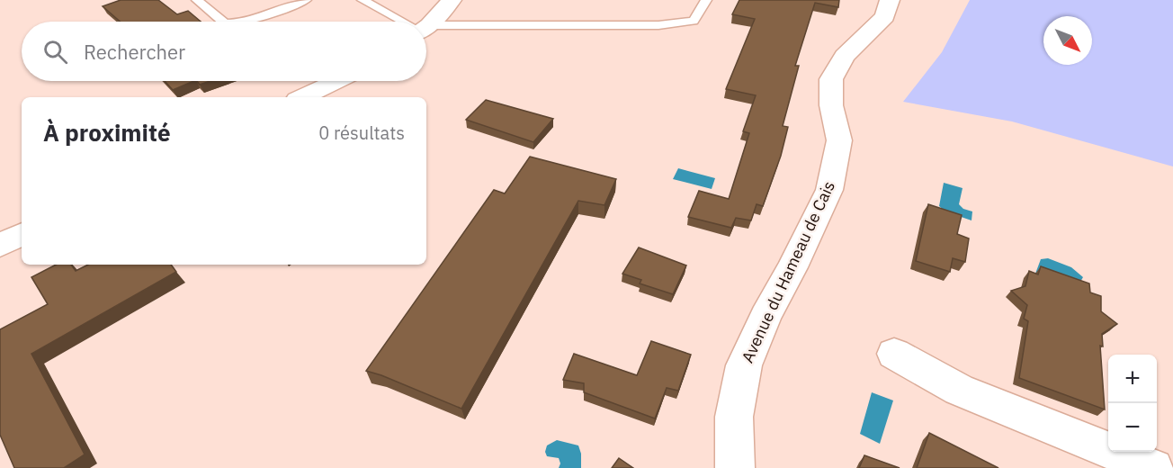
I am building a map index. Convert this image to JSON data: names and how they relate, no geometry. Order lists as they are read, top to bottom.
{
  "streets": {
    "street": ["Avenue du Hameau de Cais"]
  },
  "north": "bottom right",
  "page": {
    "search": "Rechercher",
    "heading": ["À proximité", "0 résultats"],
    "map_buttons": ["+", "−"]
  }
}
